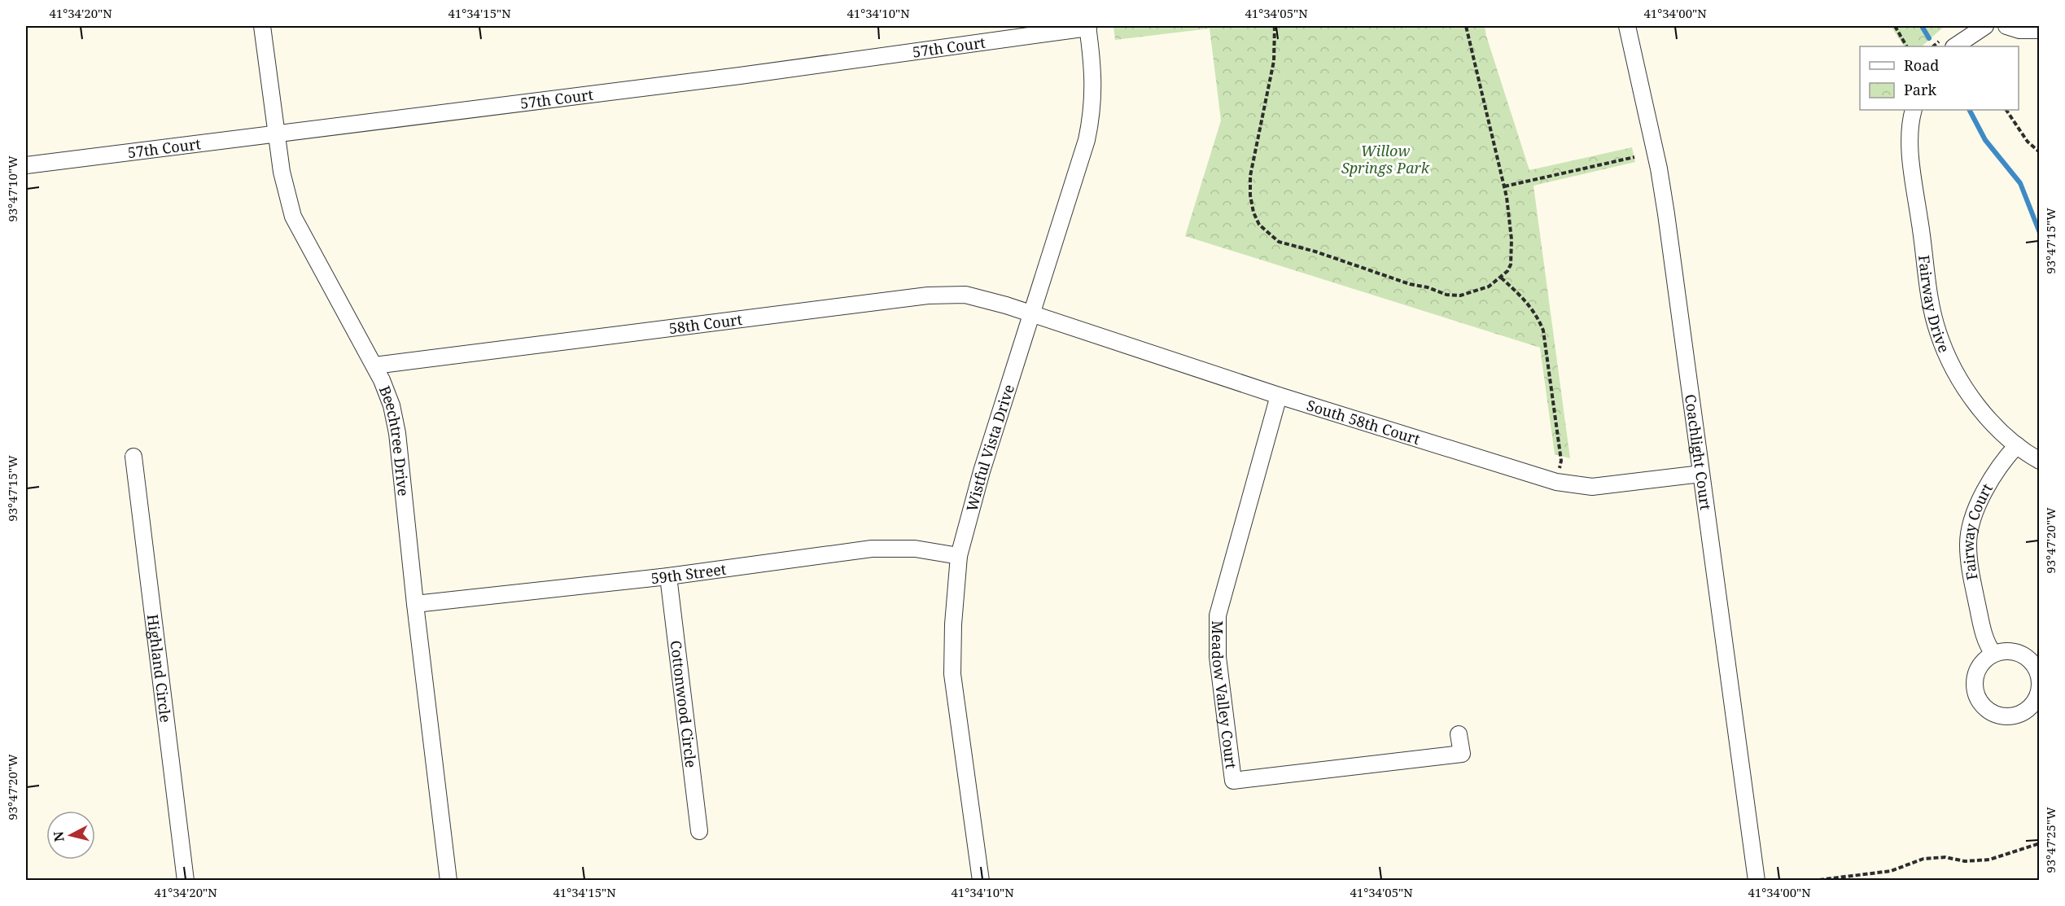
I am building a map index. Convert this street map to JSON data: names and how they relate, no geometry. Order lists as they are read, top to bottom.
{
  "streets": {
    "street": [
      "57th Court",
      "Fairway Drive",
      "58th Court",
      "South 58th Court",
      "Beechtree Drive",
      "Wistful Vista Drive",
      "Coachlight Court",
      "Fairway Court",
      "59th Street",
      "Highland Circle",
      "Meadow Valley Court",
      "Cottonwood Circle"
    ]
  },
  "crossings": [
    ["57th Court", "Beechtree Drive"],
    ["57th Court", "Wistful Vista Drive"],
    ["Fairway Drive", "Fairway Court"],
    ["58th Court", "South 58th Court"],
    ["58th Court", "Beechtree Drive"],
    ["58th Court", "Wistful Vista Drive"],
    ["South 58th Court", "Wistful Vista Drive"],
    ["South 58th Court", "Coachlight Court"],
    ["South 58th Court", "Meadow Valley Court"],
    ["Beechtree Drive", "59th Street"],
    ["Wistful Vista Drive", "59th Street"],
    ["59th Street", "Cottonwood Circle"]
  ],
  "parks": ["Willow Springs Park"],
  "legend": ["Road", "Park"],
  "north": "left",
  "coordinates": [
    "41°34'20\"N",
    "41°34'15\"N",
    "41°34'10\"N",
    "41°34'05\"N",
    "41°34'00\"N",
    "93°47'10\"W",
    "93°47'15\"W",
    "93°47'20\"W",
    "93°47'25\"W"
  ]
}
